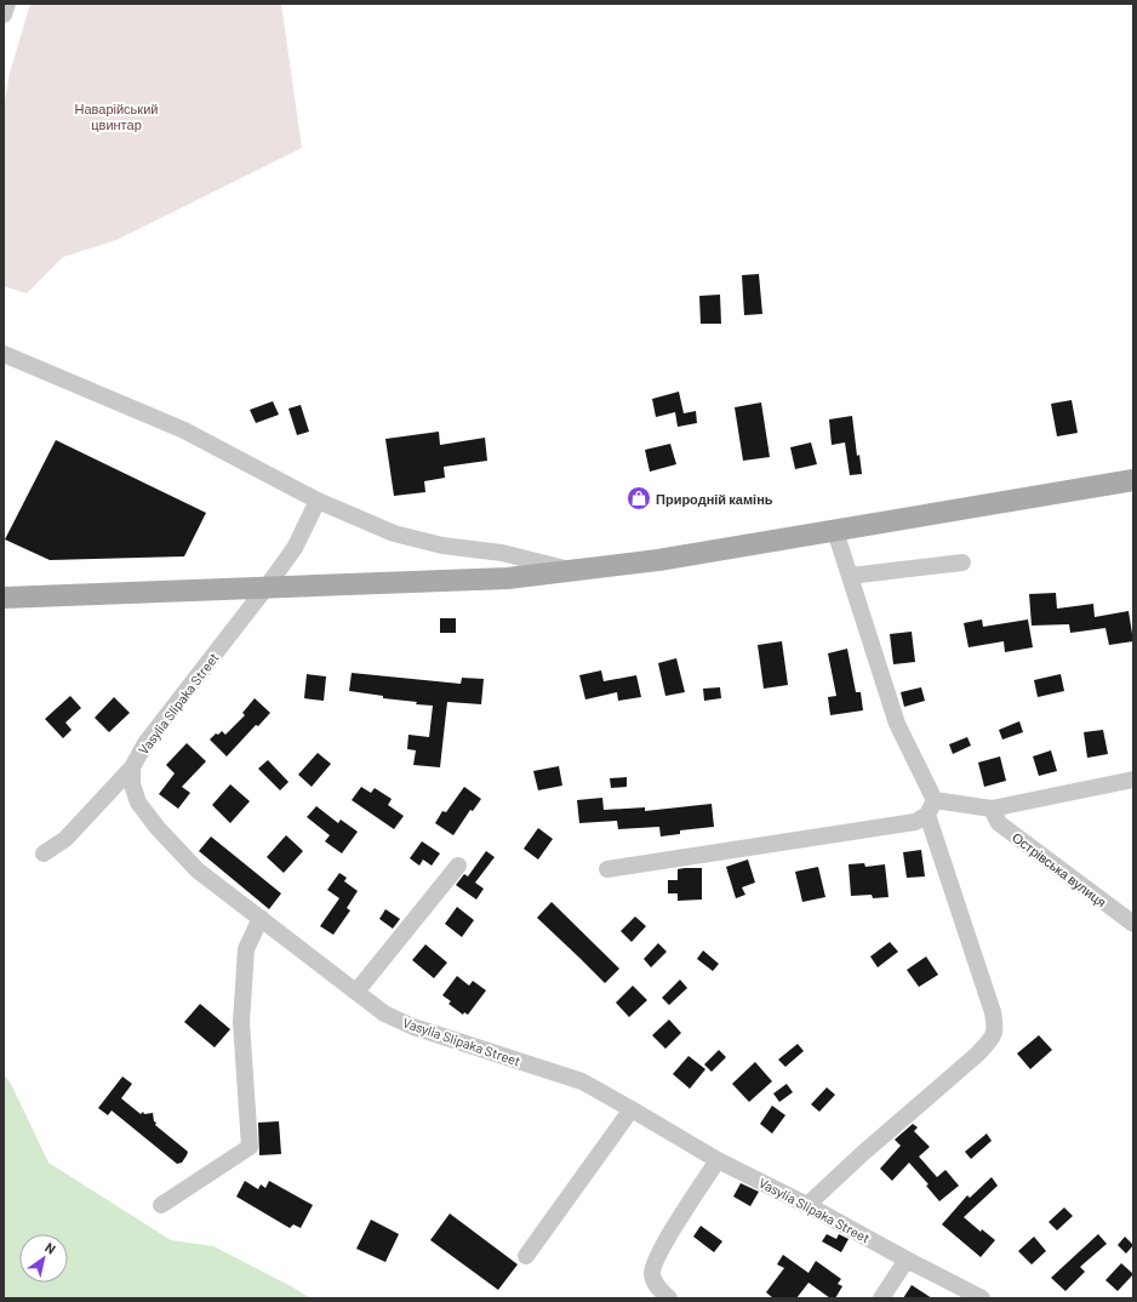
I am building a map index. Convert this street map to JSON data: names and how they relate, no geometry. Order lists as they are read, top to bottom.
{
  "streets": {
    "street": ["Vasylia Slipaka Street", "Острівська вулиця"]
  },
  "parks": ["Наварійський цвинтар"],
  "places": {
    "shop": ["Природній камінь"]
  },
  "north": "top right"
}
